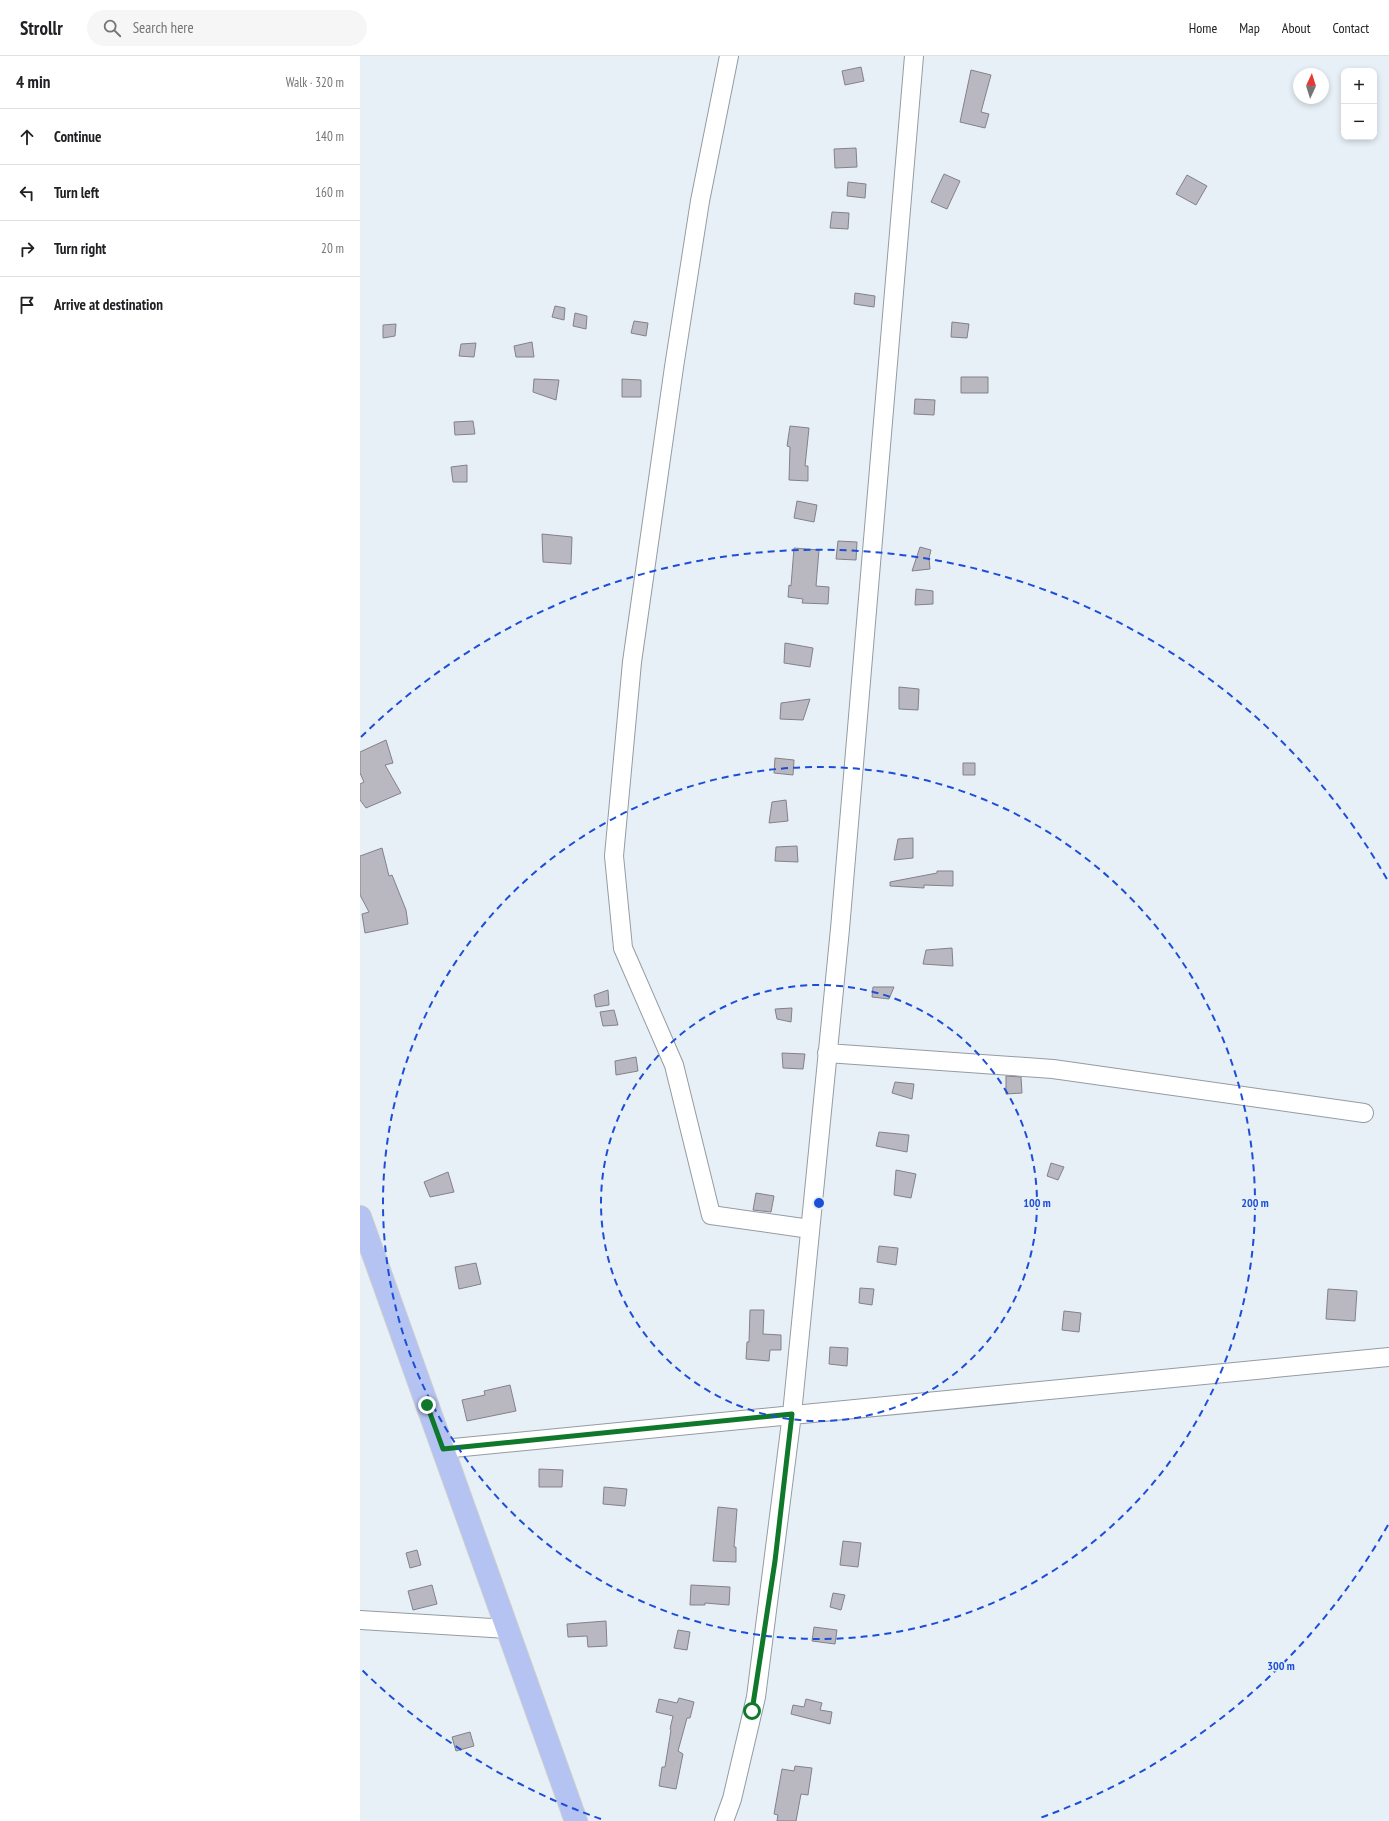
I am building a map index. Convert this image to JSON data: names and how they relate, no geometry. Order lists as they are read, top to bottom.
{
  "north": "top",
  "page": {
    "header": "Strollr",
    "search": "Search here",
    "nav": [
      "Home",
      "Map",
      "About",
      "Contact"
    ],
    "heading": ["4 min", "Walk · 320 m"],
    "map_buttons": ["+", "−"],
    "list": [
      ["Continue", "140 m"],
      ["Turn left", "160 m"],
      ["Turn right", "20 m"],
      "Arrive at destination"
    ]
  },
  "rings": ["100 m", "200 m", "300 m"]
}
